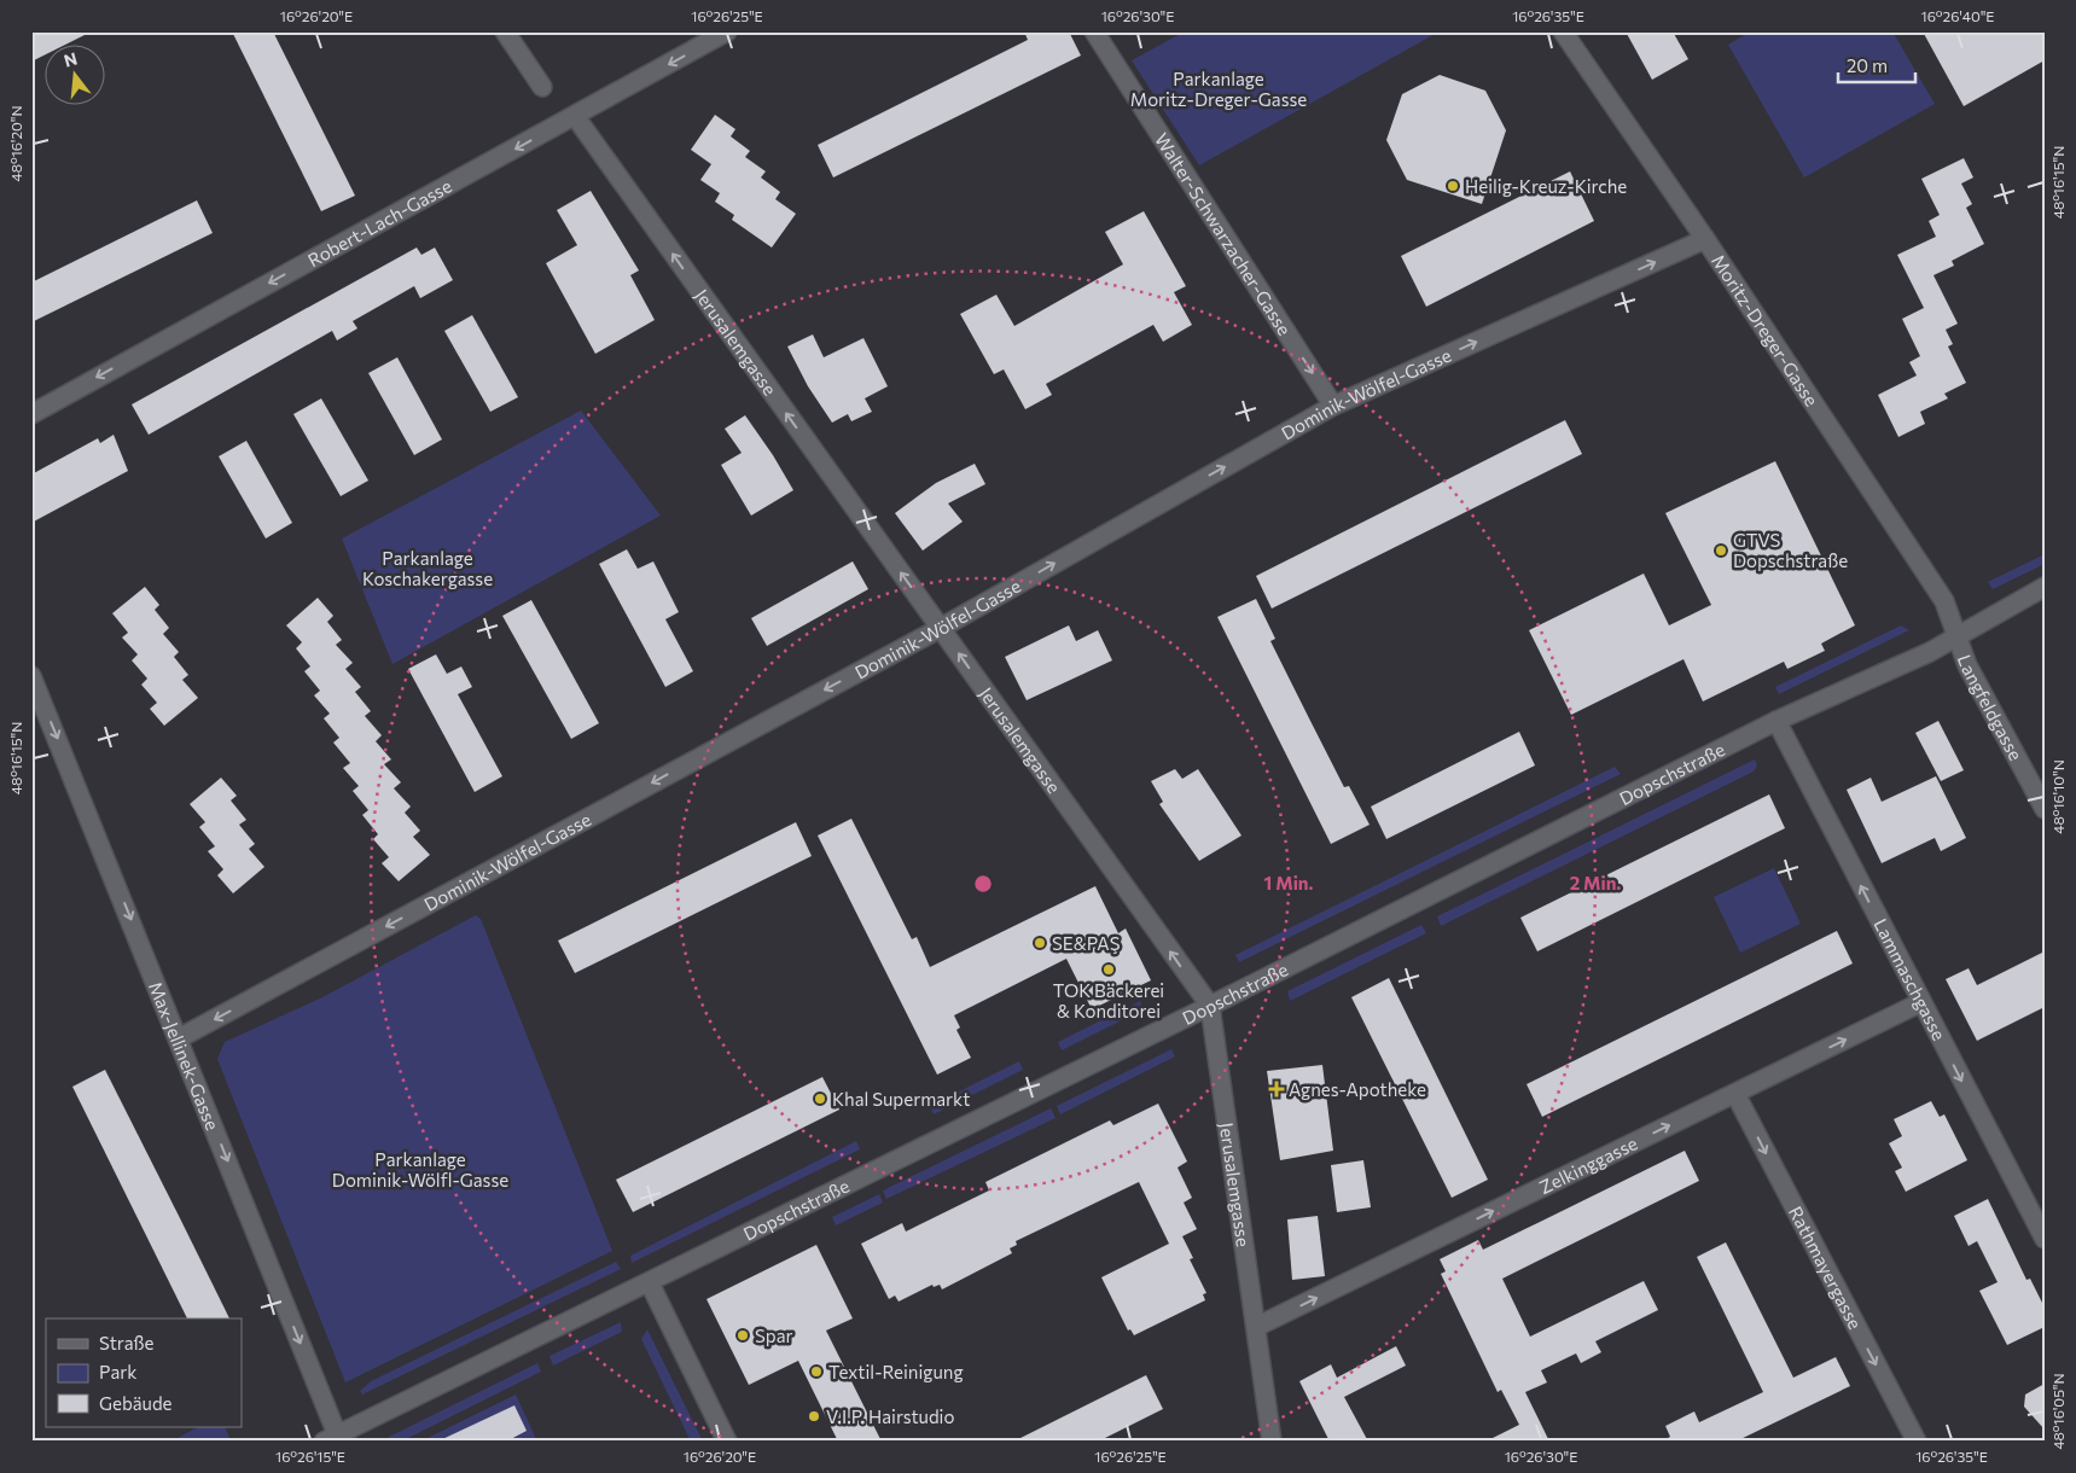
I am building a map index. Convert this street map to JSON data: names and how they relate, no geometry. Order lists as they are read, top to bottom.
{
  "streets": {
    "street": [
      "Robert-Lach-Gasse",
      "Walter-Schwarzacher-Gasse",
      "Moritz-Dreger-Gasse",
      "Jerusalemgasse",
      "Dominik-Wölfel-Gasse",
      "Langfeldgasse",
      "Dopschstraße",
      "Lammaschgasse",
      "Max-Jellinek-Gasse",
      "Zelkinggasse",
      "Rathmayergasse"
    ]
  },
  "crossings": [
    ["Robert-Lach-Gasse", "Jerusalemgasse"],
    ["Walter-Schwarzacher-Gasse", "Dominik-Wölfel-Gasse"],
    ["Moritz-Dreger-Gasse", "Dominik-Wölfel-Gasse"],
    ["Moritz-Dreger-Gasse", "Langfeldgasse"],
    ["Moritz-Dreger-Gasse", "Dopschstraße"],
    ["Jerusalemgasse", "Dominik-Wölfel-Gasse"],
    ["Jerusalemgasse", "Dopschstraße"],
    ["Jerusalemgasse", "Zelkinggasse"],
    ["Dominik-Wölfel-Gasse", "Max-Jellinek-Gasse"],
    ["Langfeldgasse", "Dopschstraße"],
    ["Dopschstraße", "Lammaschgasse"],
    ["Dopschstraße", "Max-Jellinek-Gasse"],
    ["Lammaschgasse", "Zelkinggasse"],
    ["Zelkinggasse", "Rathmayergasse"]
  ],
  "one_way": [
    "Robert-Lach-Gasse",
    "Walter-Schwarzacher-Gasse",
    "Jerusalemgasse",
    "Max-Jellinek-Gasse",
    "Zelkinggasse",
    "Rathmayergasse"
  ],
  "parks": ["Parkanlage Moritz-Dreger-Gasse", "Parkanlage Koschakergasse", "Parkanlage Dominik-Wölfl-Gasse"],
  "places": {
    "other": [
      "Heilig-Kreuz-Kirche",
      "GTVS Dopschstraße",
      "SE&PAŞ",
      "TOK Bäckerei & Konditorei",
      "Khal Supermarkt",
      "Spar",
      "Textil-Reinigung",
      "V.I.P. Hairstudio"
    ],
    "health": ["Agnes-Apotheke"]
  },
  "legend": ["Straße", "Park", "Gebäude"],
  "scale_bar": "20 m",
  "north": "top",
  "coordinates": [
    "16°26'20\"E",
    "16°26'25\"E",
    "16°26'30\"E",
    "16°26'35\"E",
    "16°26'40\"E",
    "48°16'20\"N",
    "48°16'15\"N",
    "48°16'10\"N",
    "48°16'05\"N",
    "16°26'15\"E"
  ],
  "rings": ["1 Min.", "2 Min."]
}
